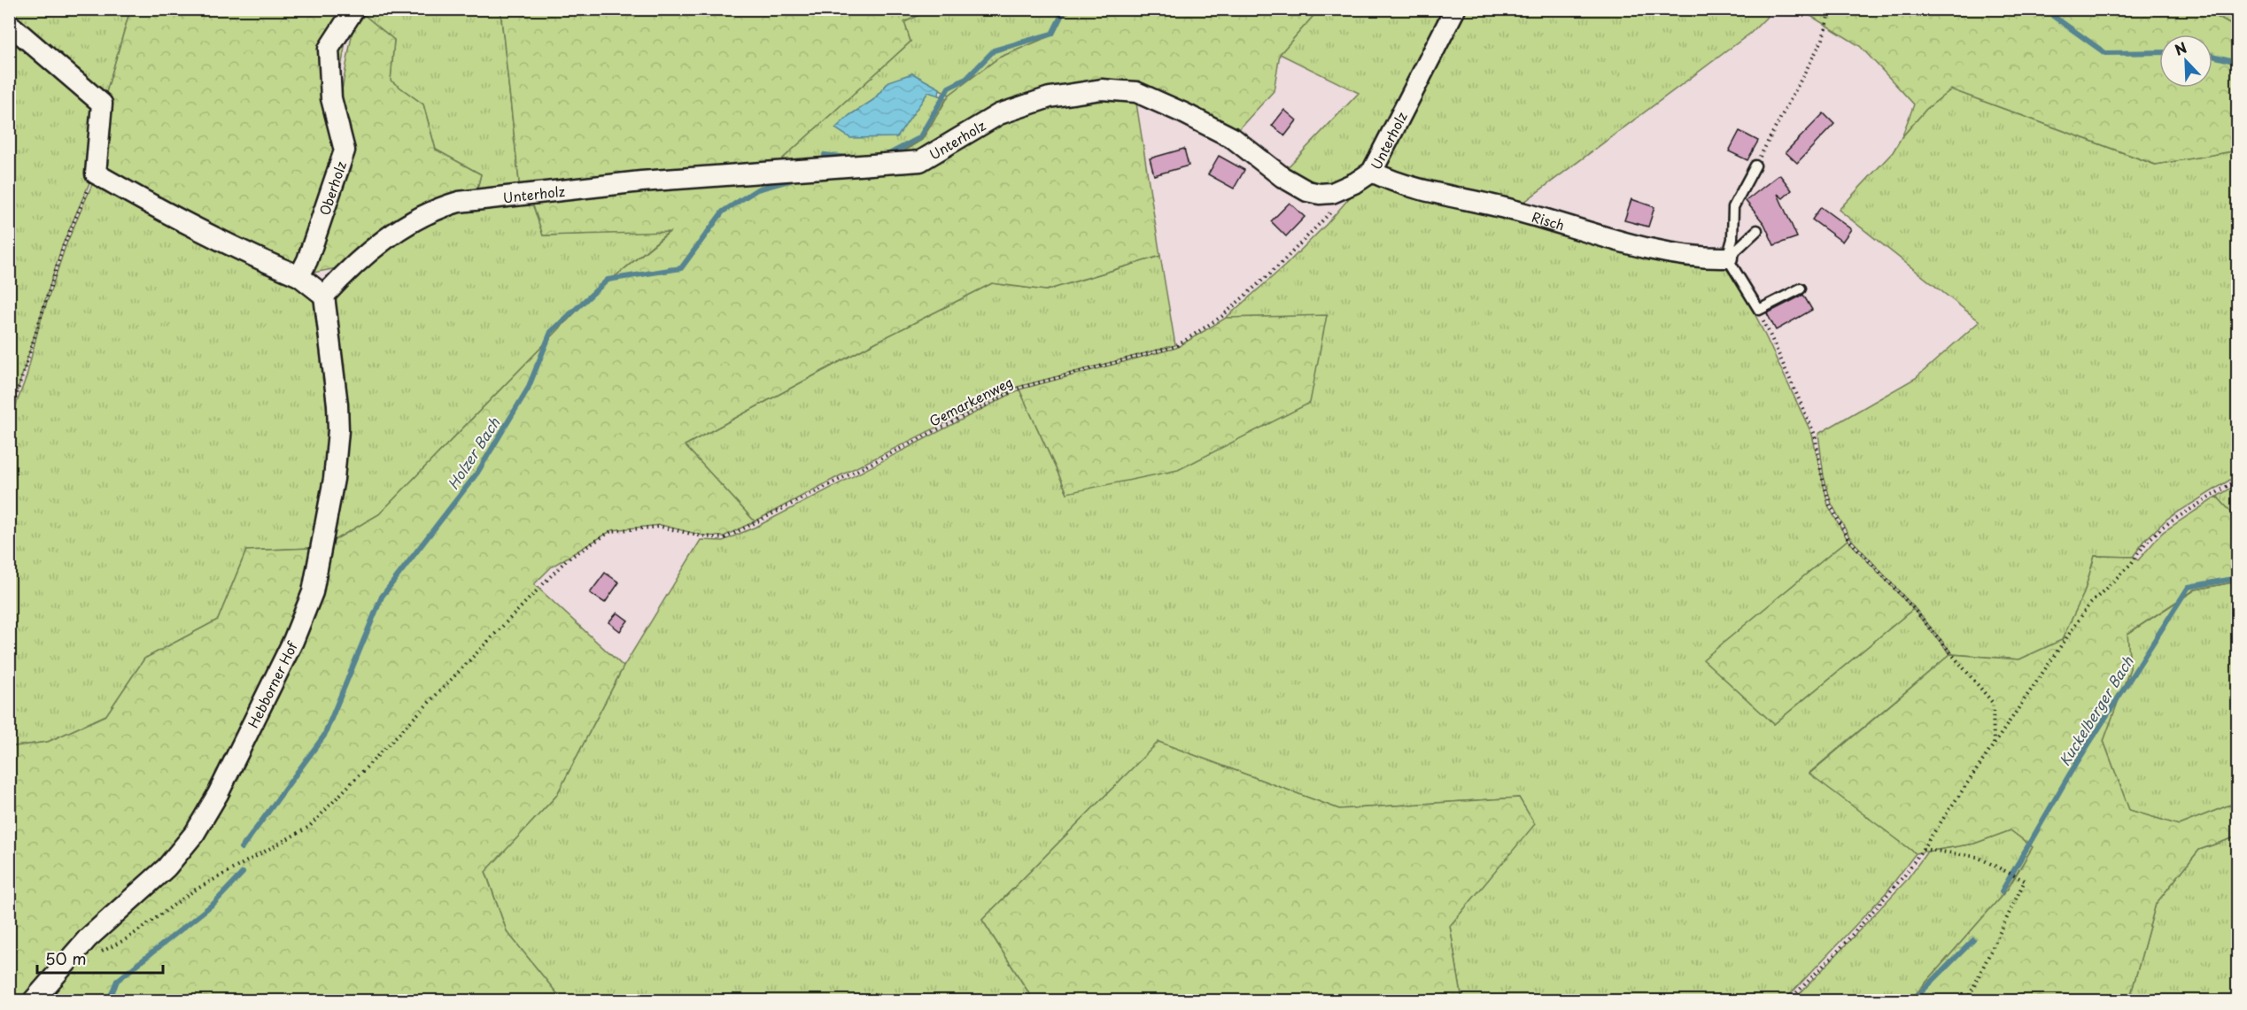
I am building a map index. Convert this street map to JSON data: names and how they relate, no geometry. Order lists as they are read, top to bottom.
{
  "streets": {
    "street": [
      "Unterholz",
      "Oberholz",
      "Risch",
      "Hebborner Hof"
    ],
    "path": ["Gemarkenweg"]
  },
  "crossings": [
    ["Unterholz", "Risch"],
    ["Unterholz", "Hebborner Hof"]
  ],
  "water": ["Holzer Bach", "Kuckelberger Bach"],
  "scale_bar": "50 m",
  "north": "top left"
}
